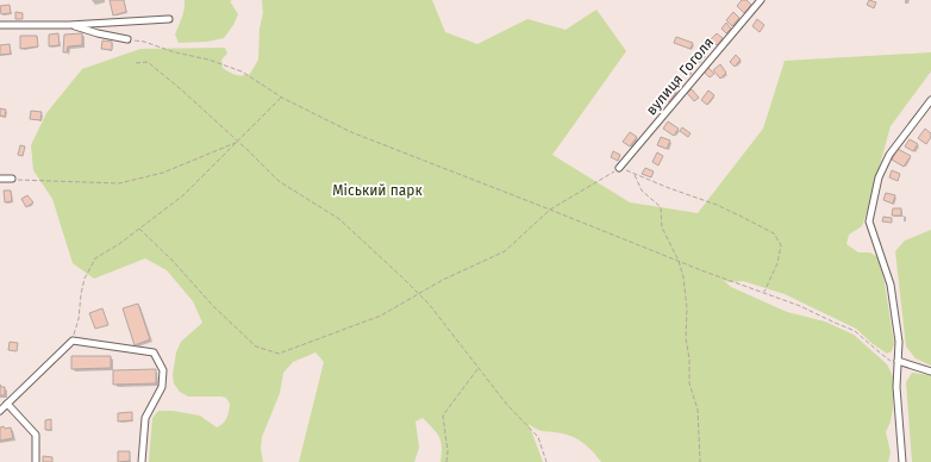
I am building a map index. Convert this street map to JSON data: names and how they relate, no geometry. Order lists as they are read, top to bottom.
{
  "streets": {
    "street": ["вулиця Гоголя"]
  },
  "parks": ["Міський парк"]
}
